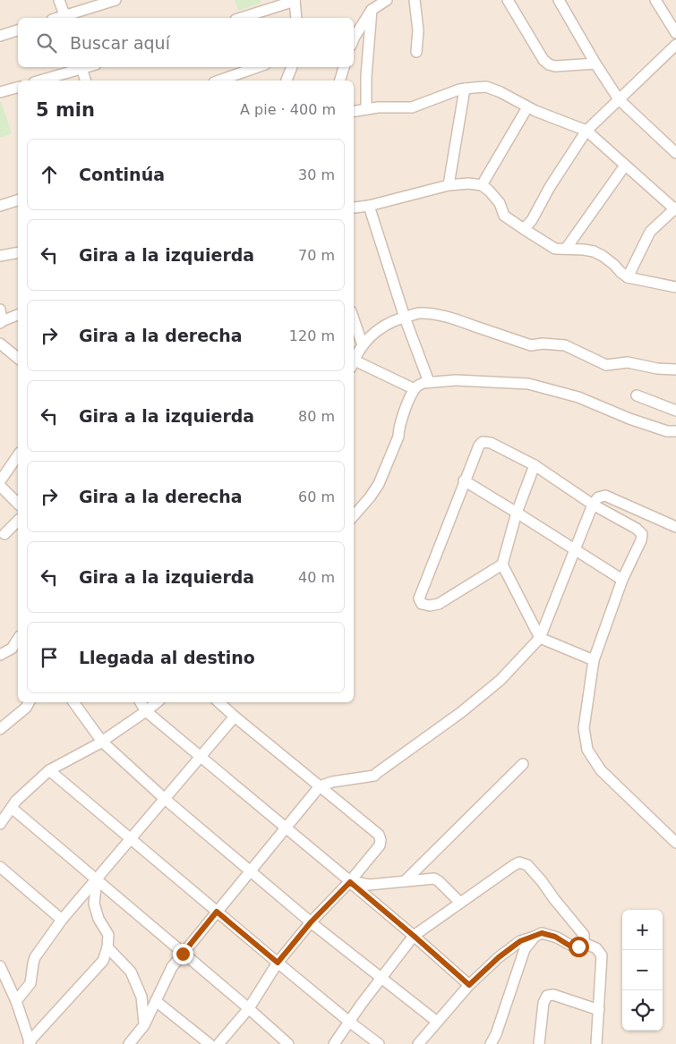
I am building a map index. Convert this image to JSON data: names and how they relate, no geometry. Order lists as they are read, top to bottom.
{
  "page": {
    "search": "Buscar aquí",
    "heading": ["5 min", "A pie · 400 m"],
    "list": [
      ["Continúa", "30 m"],
      ["Gira a la izquierda", "70 m"],
      ["Gira a la derecha", "120 m"],
      ["Gira a la izquierda", "80 m"],
      ["Gira a la derecha", "60 m"],
      ["Gira a la izquierda", "40 m"],
      "Llegada al destino"
    ],
    "map_buttons": ["+", "−"]
  }
}
